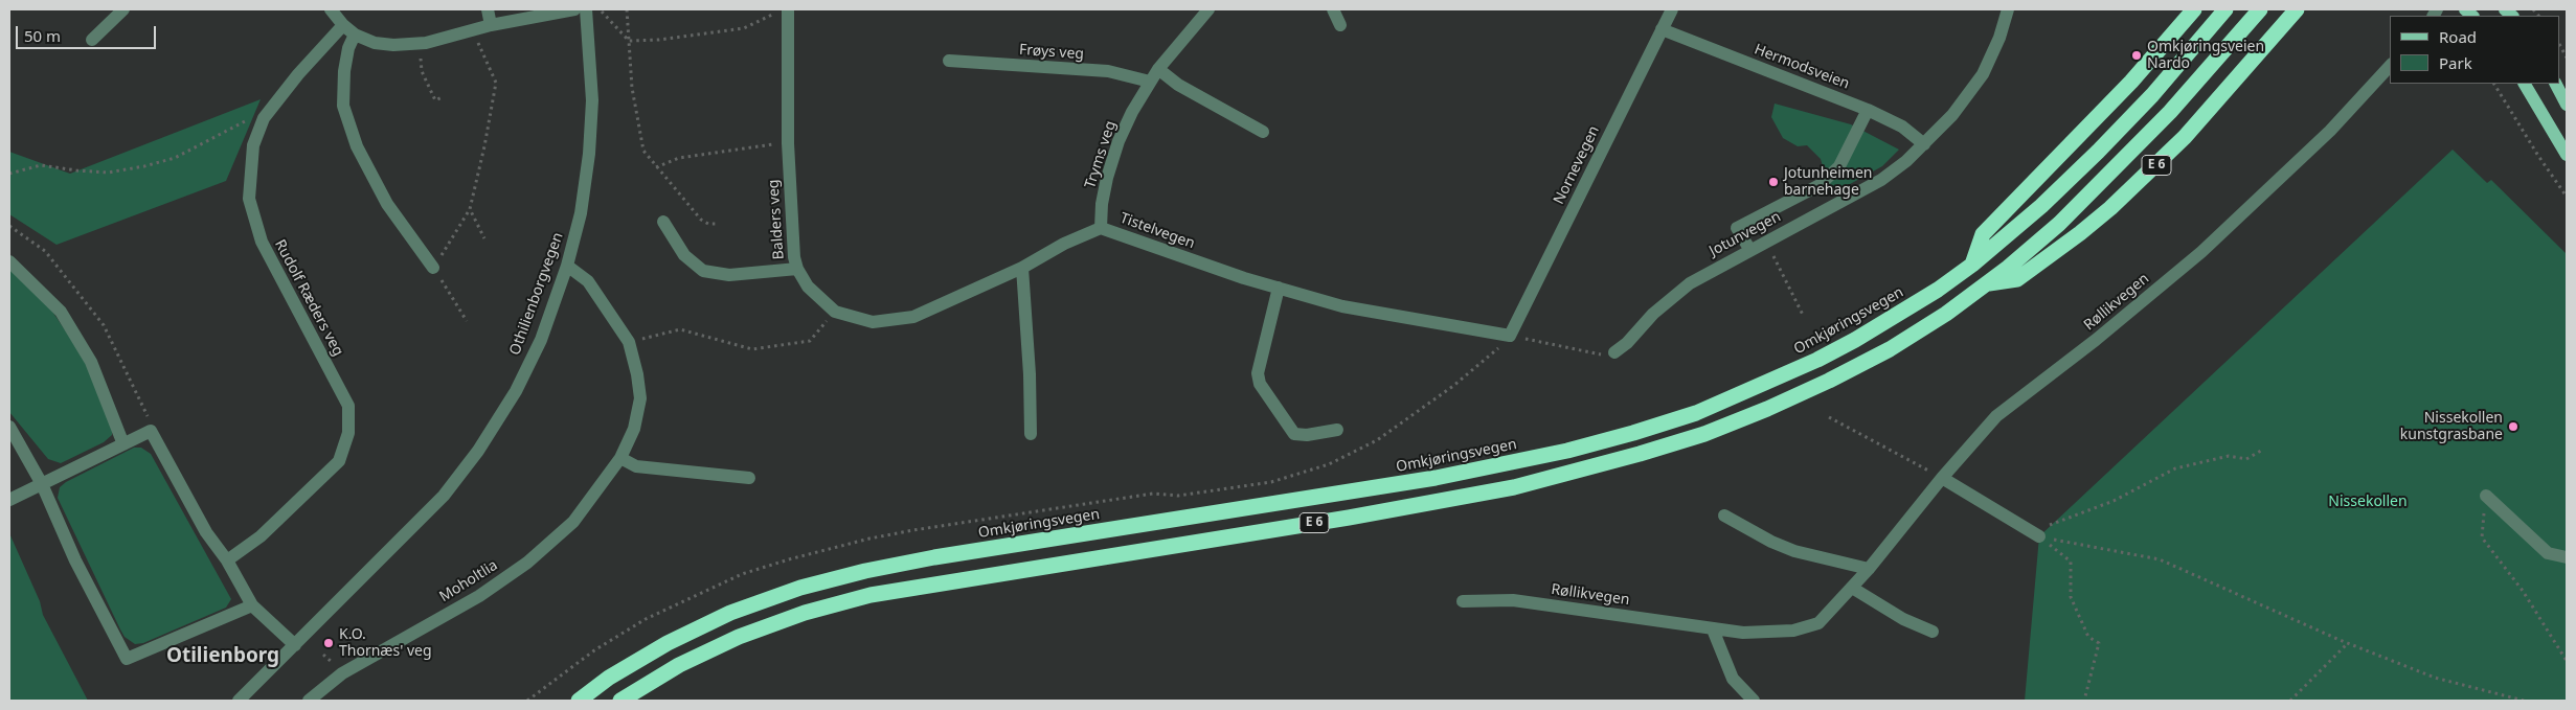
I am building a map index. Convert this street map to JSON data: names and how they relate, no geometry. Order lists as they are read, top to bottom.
{
  "streets": {
    "highway": ["E 6", "Omkjøringsvegen"],
    "street": [
      "Frøys veg",
      "Hermodsveien",
      "Tryms veg",
      "Nornevegen",
      "Balders veg",
      "Tistelvegen",
      "Jotunvegen",
      "Othilienborgvegen",
      "Rudolf Ræders veg",
      "Røllikvegen",
      "Moholtlia"
    ]
  },
  "crossings": [
    ["Frøys veg", "Tryms veg"],
    ["Hermodsveien", "Nornevegen"],
    ["Hermodsveien", "Jotunvegen"],
    ["Tryms veg", "Tistelvegen"],
    ["Nornevegen", "Tistelvegen"],
    ["Balders veg", "Tistelvegen"],
    ["Othilienborgvegen", "Moholtlia"]
  ],
  "districts": ["Otilienborg"],
  "parks": ["Nissekollen"],
  "places": [
    "Omkjøringsveien Nardo",
    "Jotunheimen barnehage",
    "Nissekollen kunstgrasbane",
    "K.O. Thornæs' veg"
  ],
  "legend": ["Road", "Park"],
  "scale_bar": "50 m"
}
